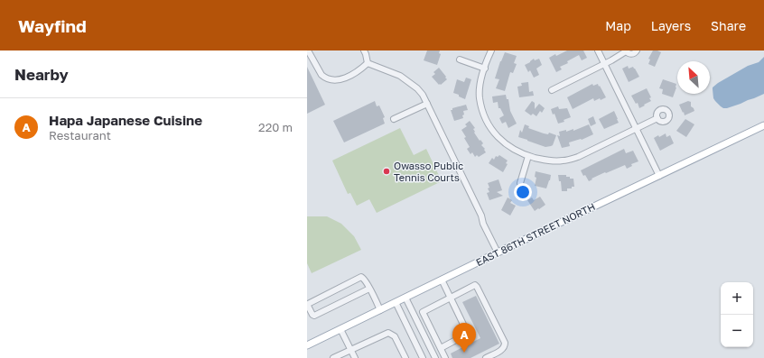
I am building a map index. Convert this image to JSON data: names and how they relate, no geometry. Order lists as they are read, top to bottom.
{
  "streets": {
    "main road": ["EAST 86TH STREET NORTH"]
  },
  "places": ["Owasso Public Tennis Courts"],
  "north": "top left",
  "page": {
    "header": "Wayfind",
    "nav": ["Map", "Layers", "Share"],
    "heading": "Nearby",
    "list": [
      {
        "mark": "A",
        "name": "Hapa Japanese Cuisine",
        "note": "Restaurant",
        "value": "220 m"
      }
    ],
    "map_buttons": ["+", "−"],
    "pins": "A"
  }
}
